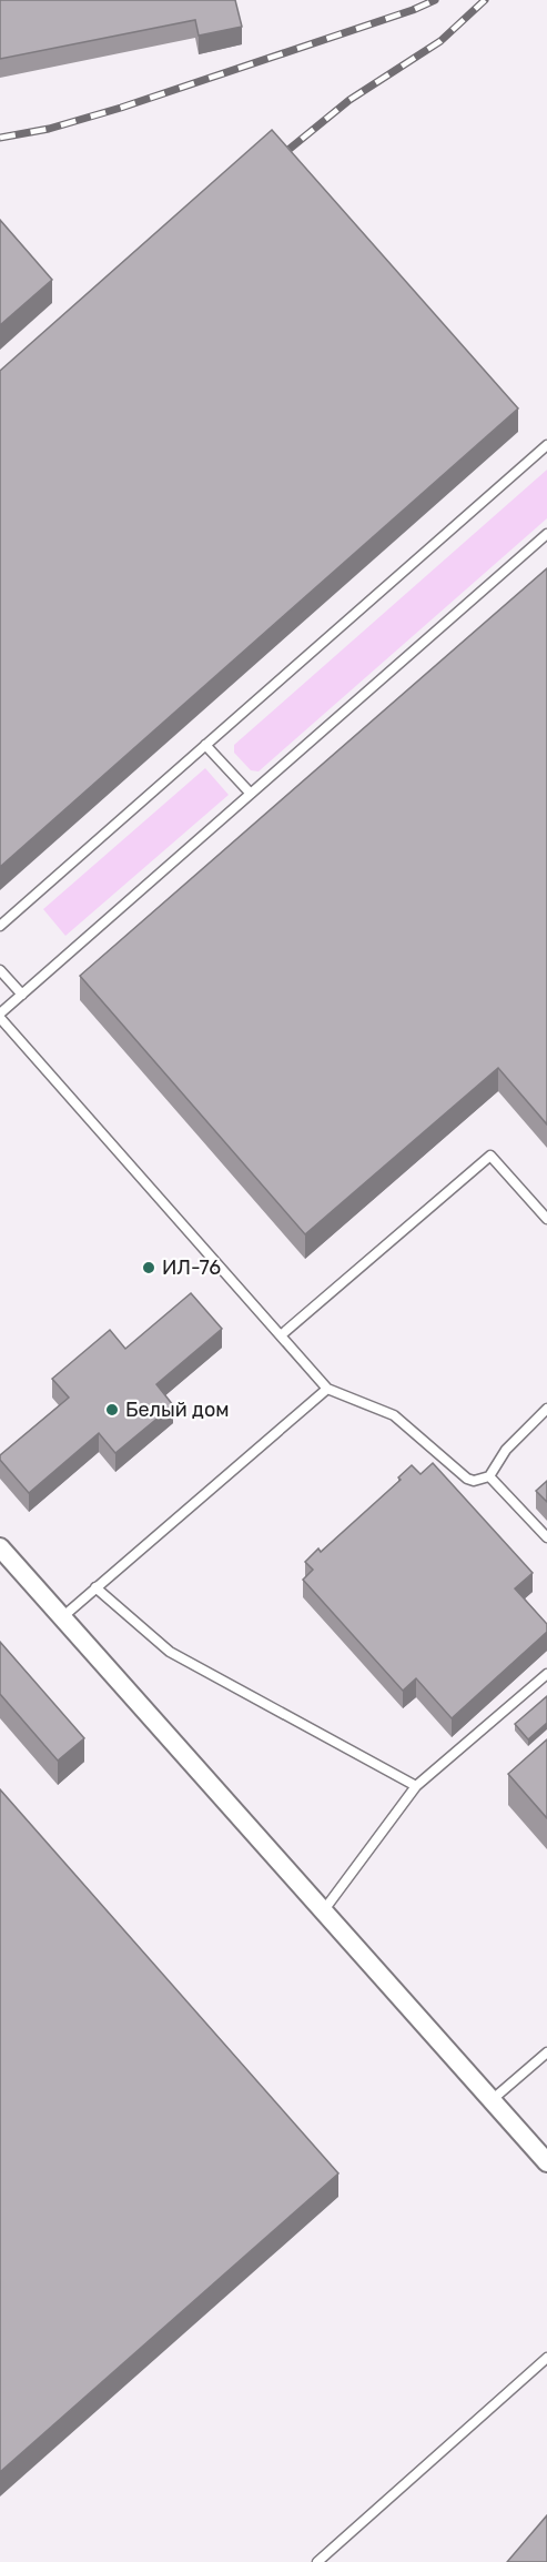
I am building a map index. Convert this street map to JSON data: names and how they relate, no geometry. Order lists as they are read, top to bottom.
{
  "places": ["ИЛ-76", "Белый дом"]
}
